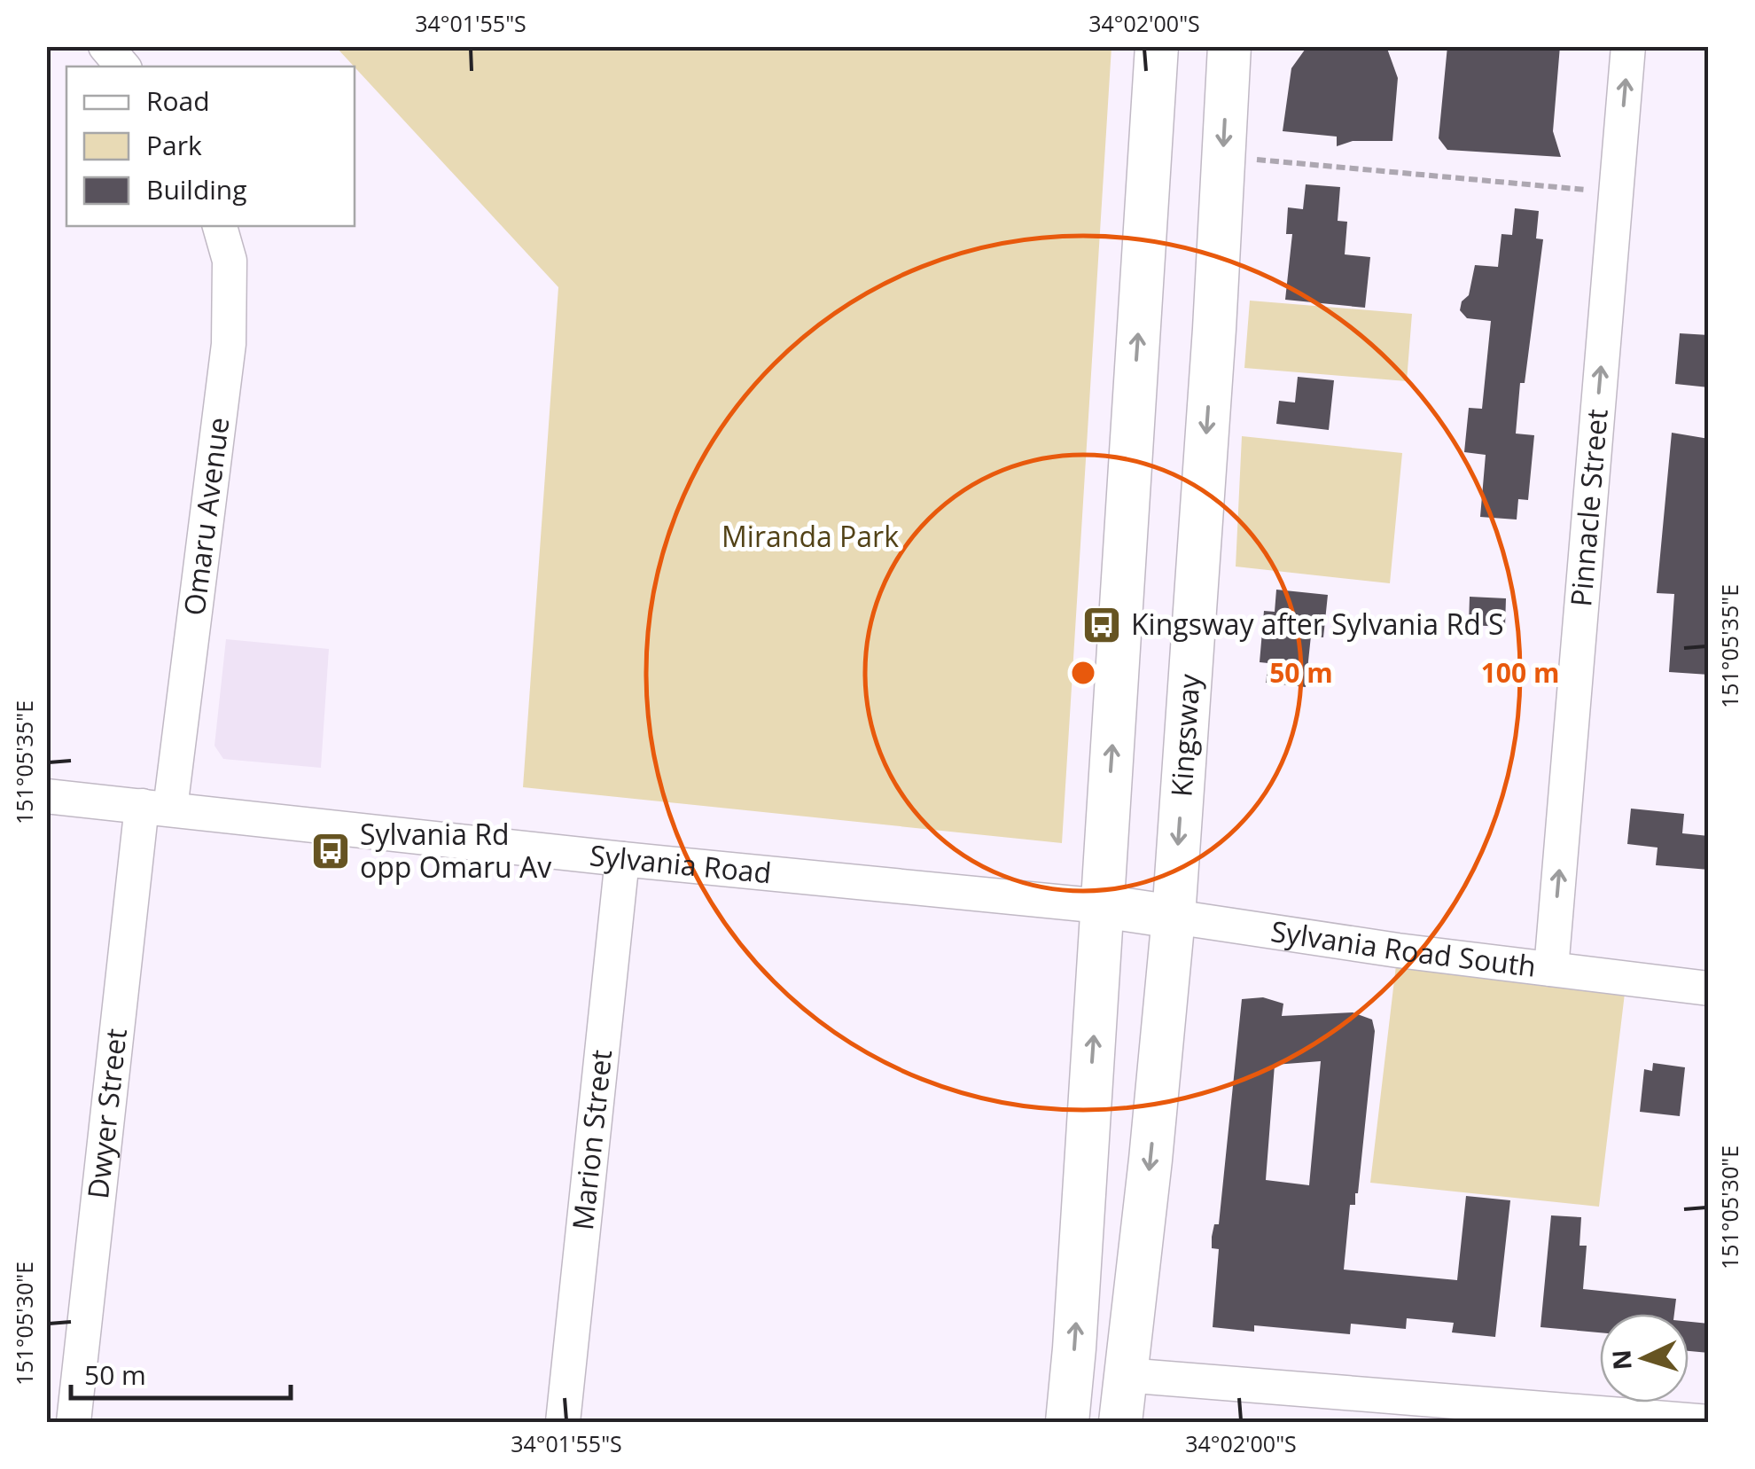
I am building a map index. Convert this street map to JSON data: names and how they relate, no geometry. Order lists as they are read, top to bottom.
{
  "streets": {
    "main road": ["Kingsway", "Sylvania Road South"],
    "street": [
      "Pinnacle Street",
      "Omaru Avenue",
      "Sylvania Road",
      "Dwyer Street",
      "Marion Street"
    ]
  },
  "crossings": [
    ["Pinnacle Street", "Sylvania Road South"],
    ["Omaru Avenue", "Sylvania Road"],
    ["Omaru Avenue", "Dwyer Street"],
    ["Kingsway", "Sylvania Road South"],
    ["Sylvania Road", "Sylvania Road South"],
    ["Sylvania Road", "Dwyer Street"],
    ["Sylvania Road", "Marion Street"]
  ],
  "one_way": ["Pinnacle Street"],
  "parks": ["Miranda Park"],
  "places": {
    "bus stop": ["Kingsway after Sylvania Rd S", "Sylvania Rd opp Omaru Av"]
  },
  "legend": ["Road", "Park", "Building"],
  "scale_bar": "50 m",
  "north": "left",
  "coordinates": [
    "34°01'55\"S",
    "34°02'00\"S",
    "151°05'35\"E",
    "151°05'30\"E"
  ],
  "rings": ["50 m", "100 m"]
}
